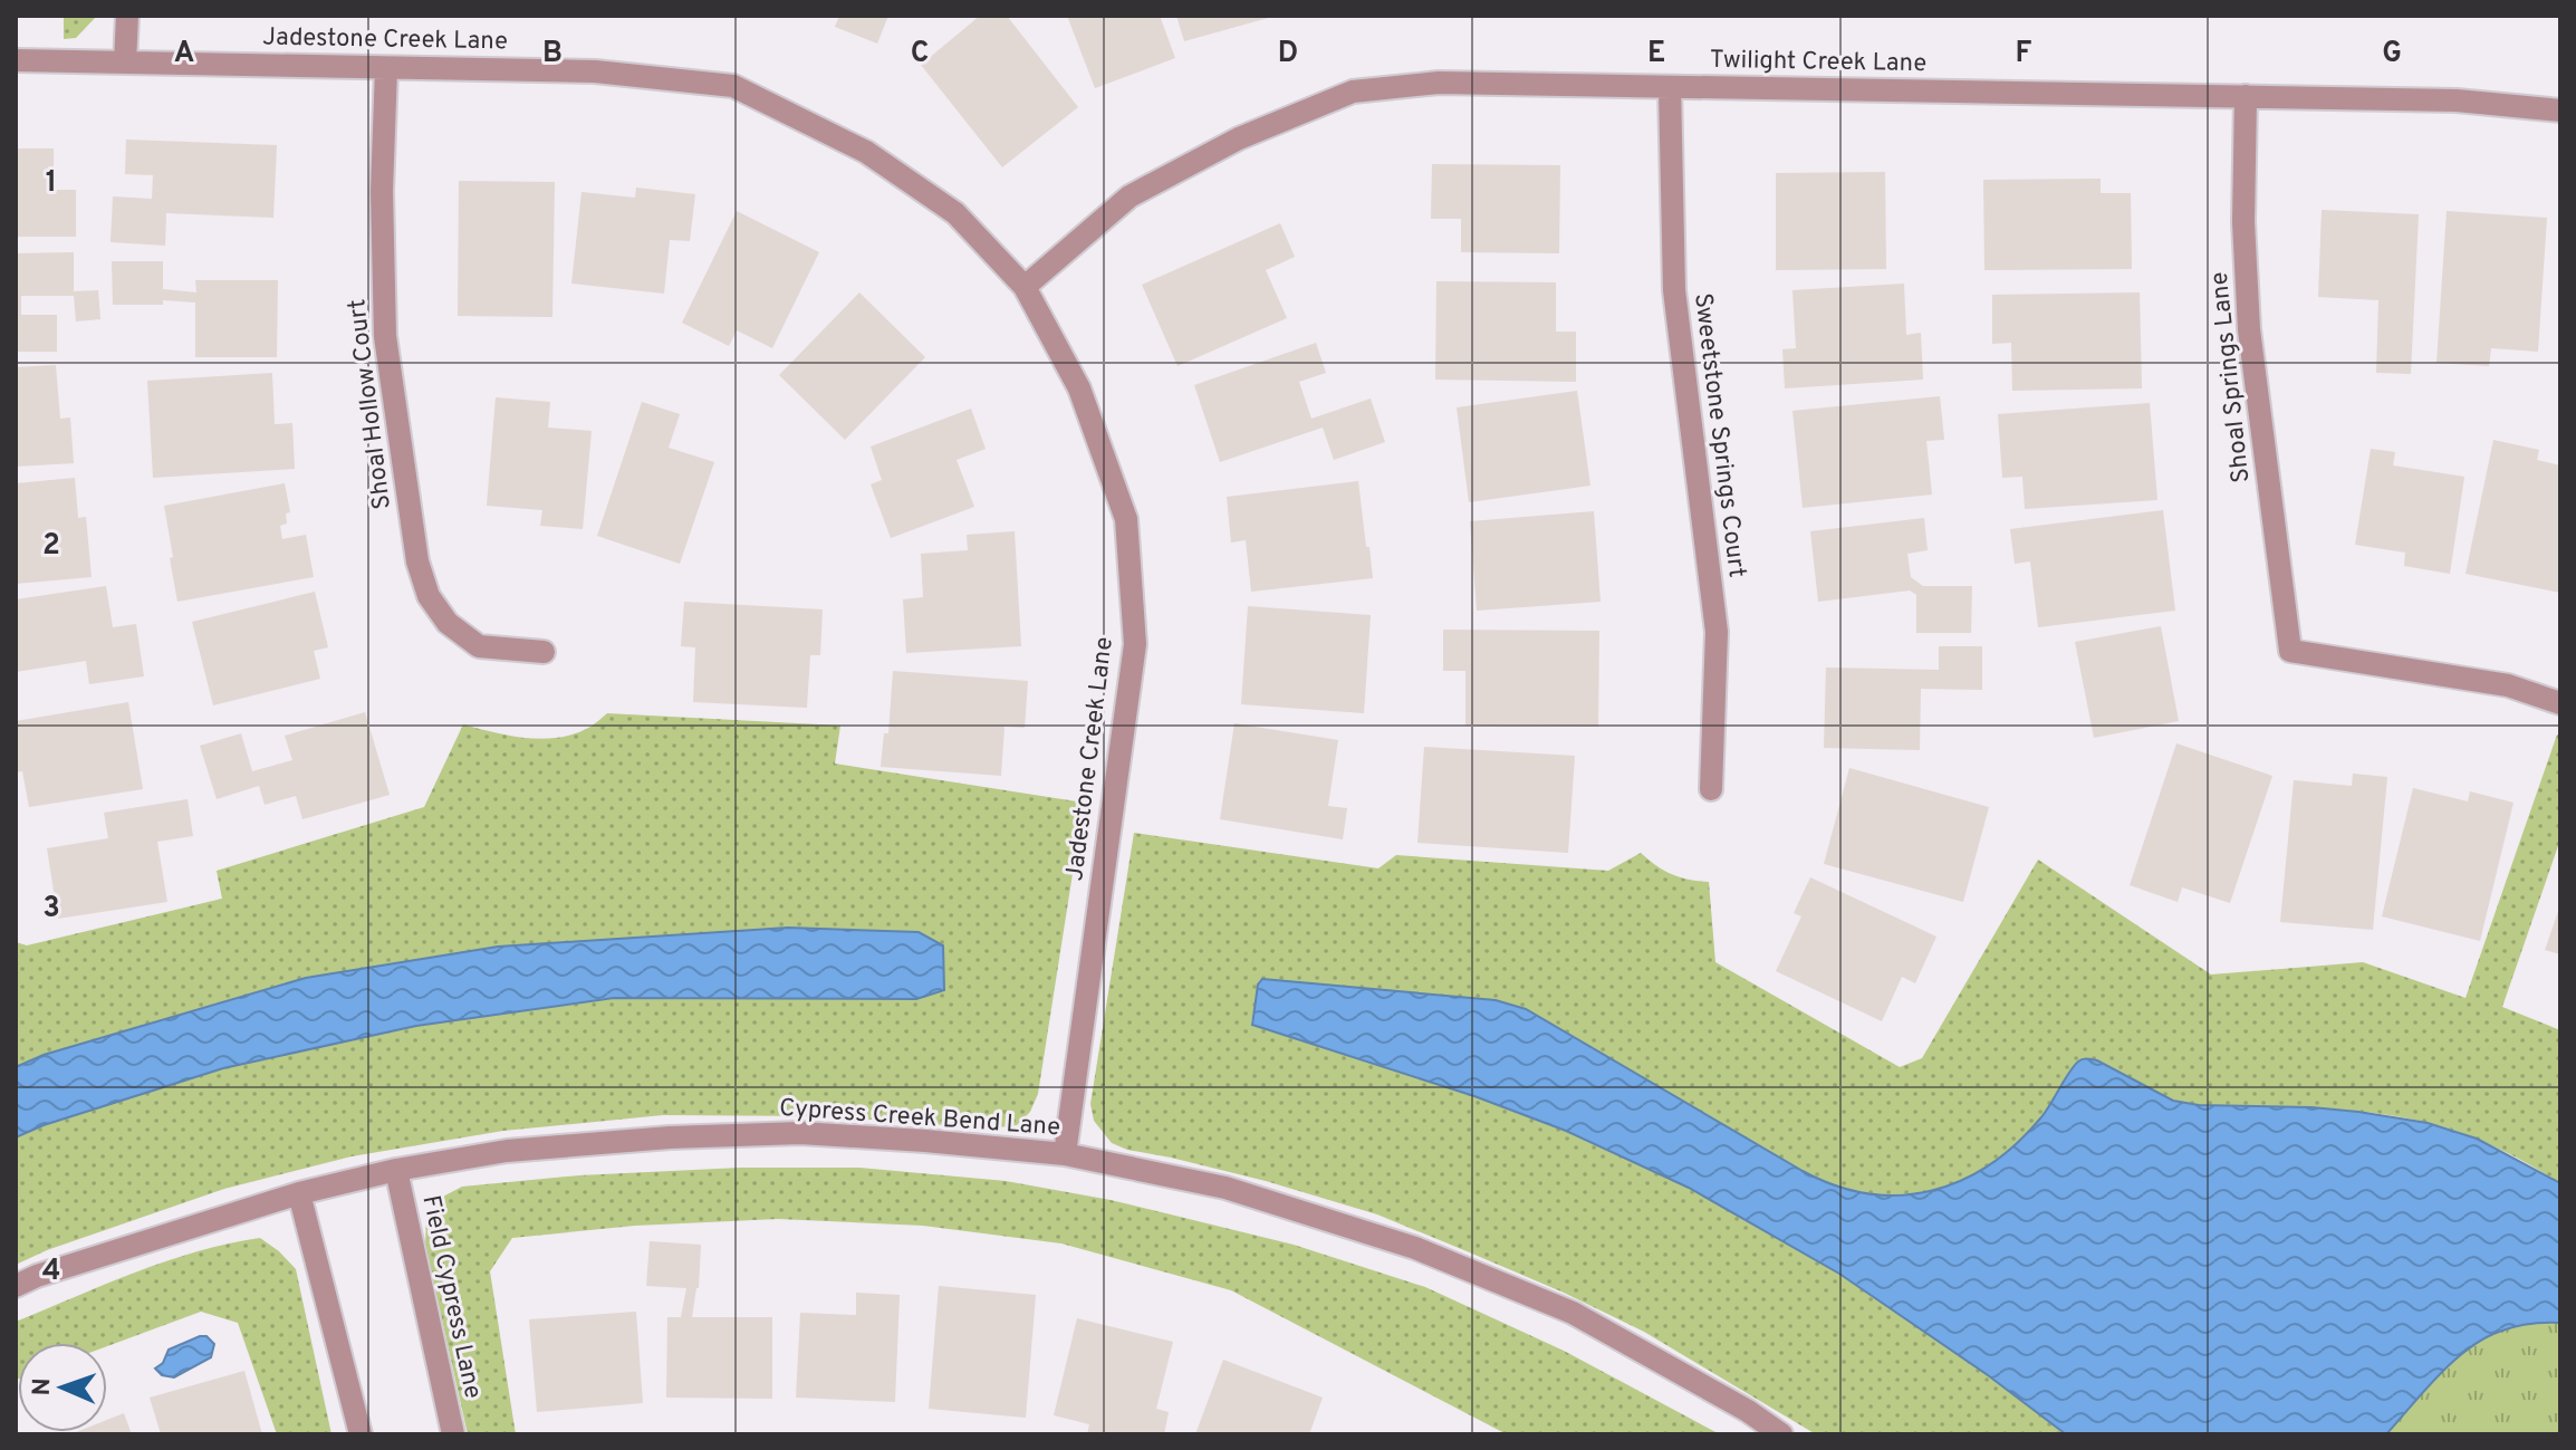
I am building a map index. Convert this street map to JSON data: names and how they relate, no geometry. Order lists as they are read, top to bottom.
{
  "streets": {
    "street": [
      "Jadestone Creek Lane",
      "Twilight Creek Lane",
      "Shoal Springs Lane",
      "Shoal Hollow Court",
      "Sweetstone Springs Court",
      "Cypress Creek Bend Lane",
      "Field Cypress Lane"
    ]
  },
  "crossings": [
    ["Jadestone Creek Lane", "Twilight Creek Lane"],
    ["Jadestone Creek Lane", "Shoal Hollow Court"],
    ["Jadestone Creek Lane", "Cypress Creek Bend Lane"],
    ["Twilight Creek Lane", "Shoal Springs Lane"],
    ["Twilight Creek Lane", "Sweetstone Springs Court"],
    ["Cypress Creek Bend Lane", "Field Cypress Lane"]
  ],
  "north": "left",
  "grid": {
    "columns": [
      "A",
      "B",
      "C",
      "D",
      "E",
      "F",
      "G"
    ],
    "rows": [
      "1",
      "2",
      "3",
      "4"
    ]
  }
}
